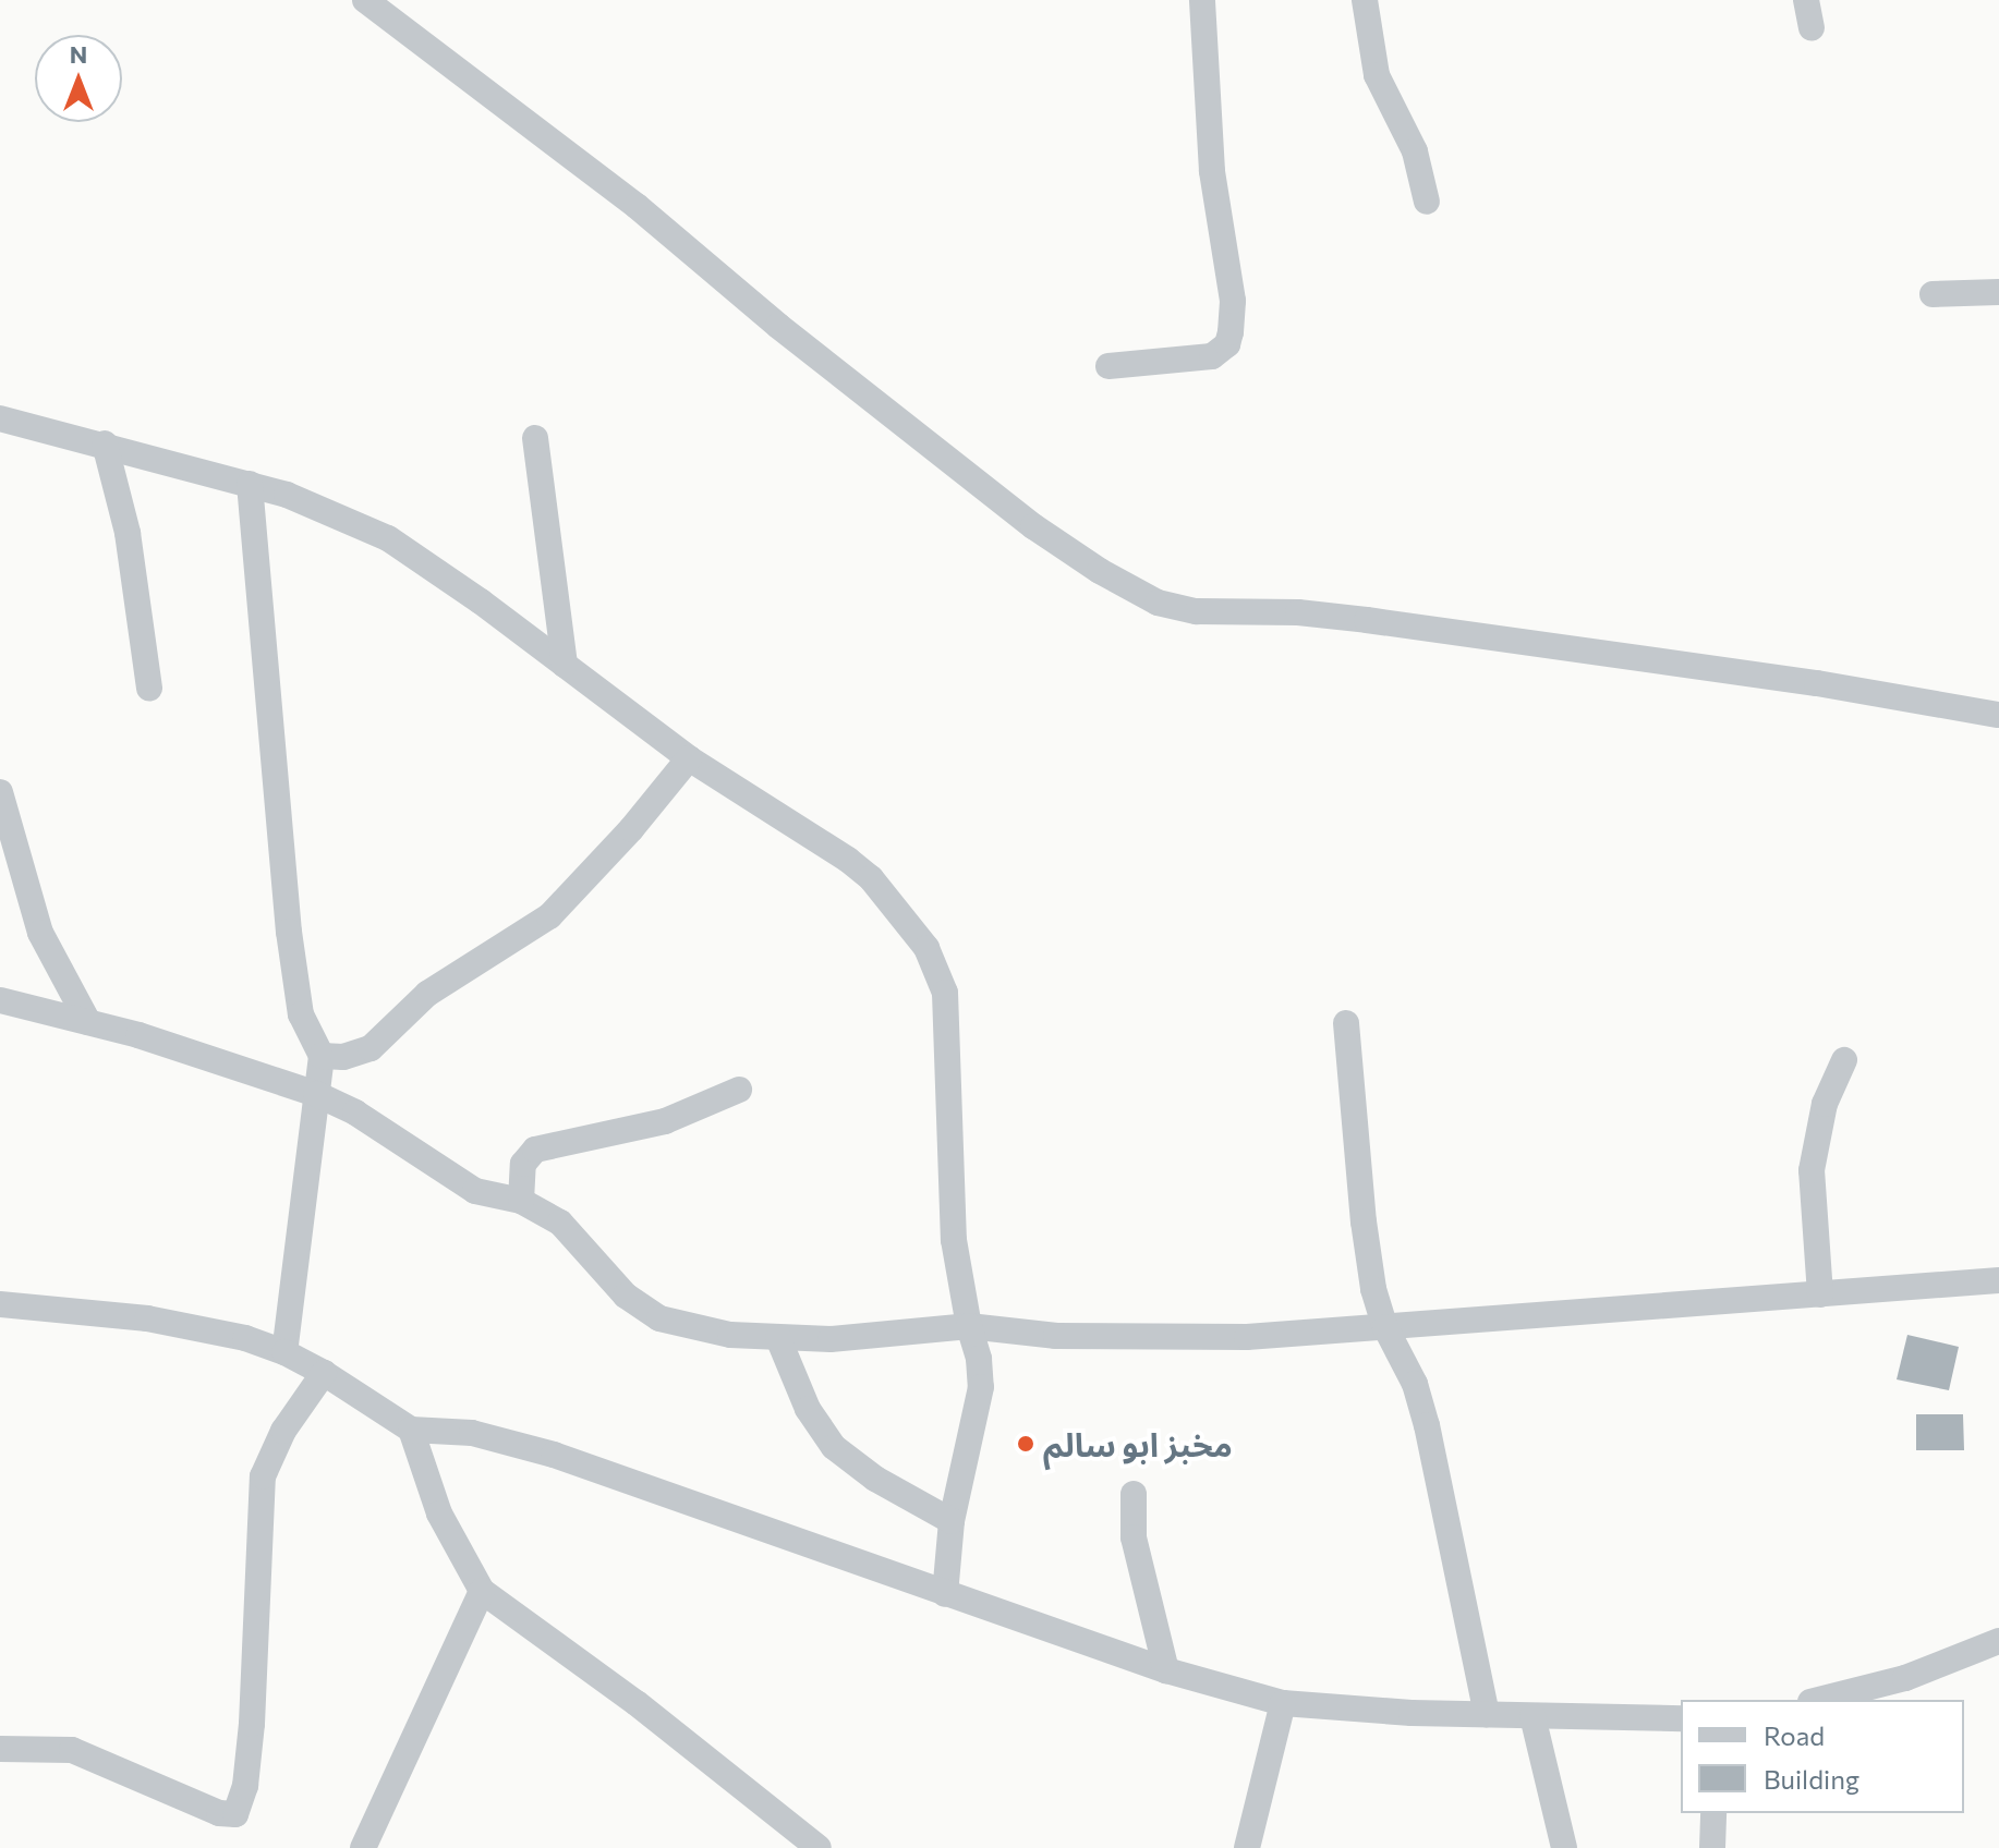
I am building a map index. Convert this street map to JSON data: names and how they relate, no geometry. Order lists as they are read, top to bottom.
{
  "places": ["مخبز ابو سالم"],
  "legend": ["Road", "Building"],
  "north": "top"
}
